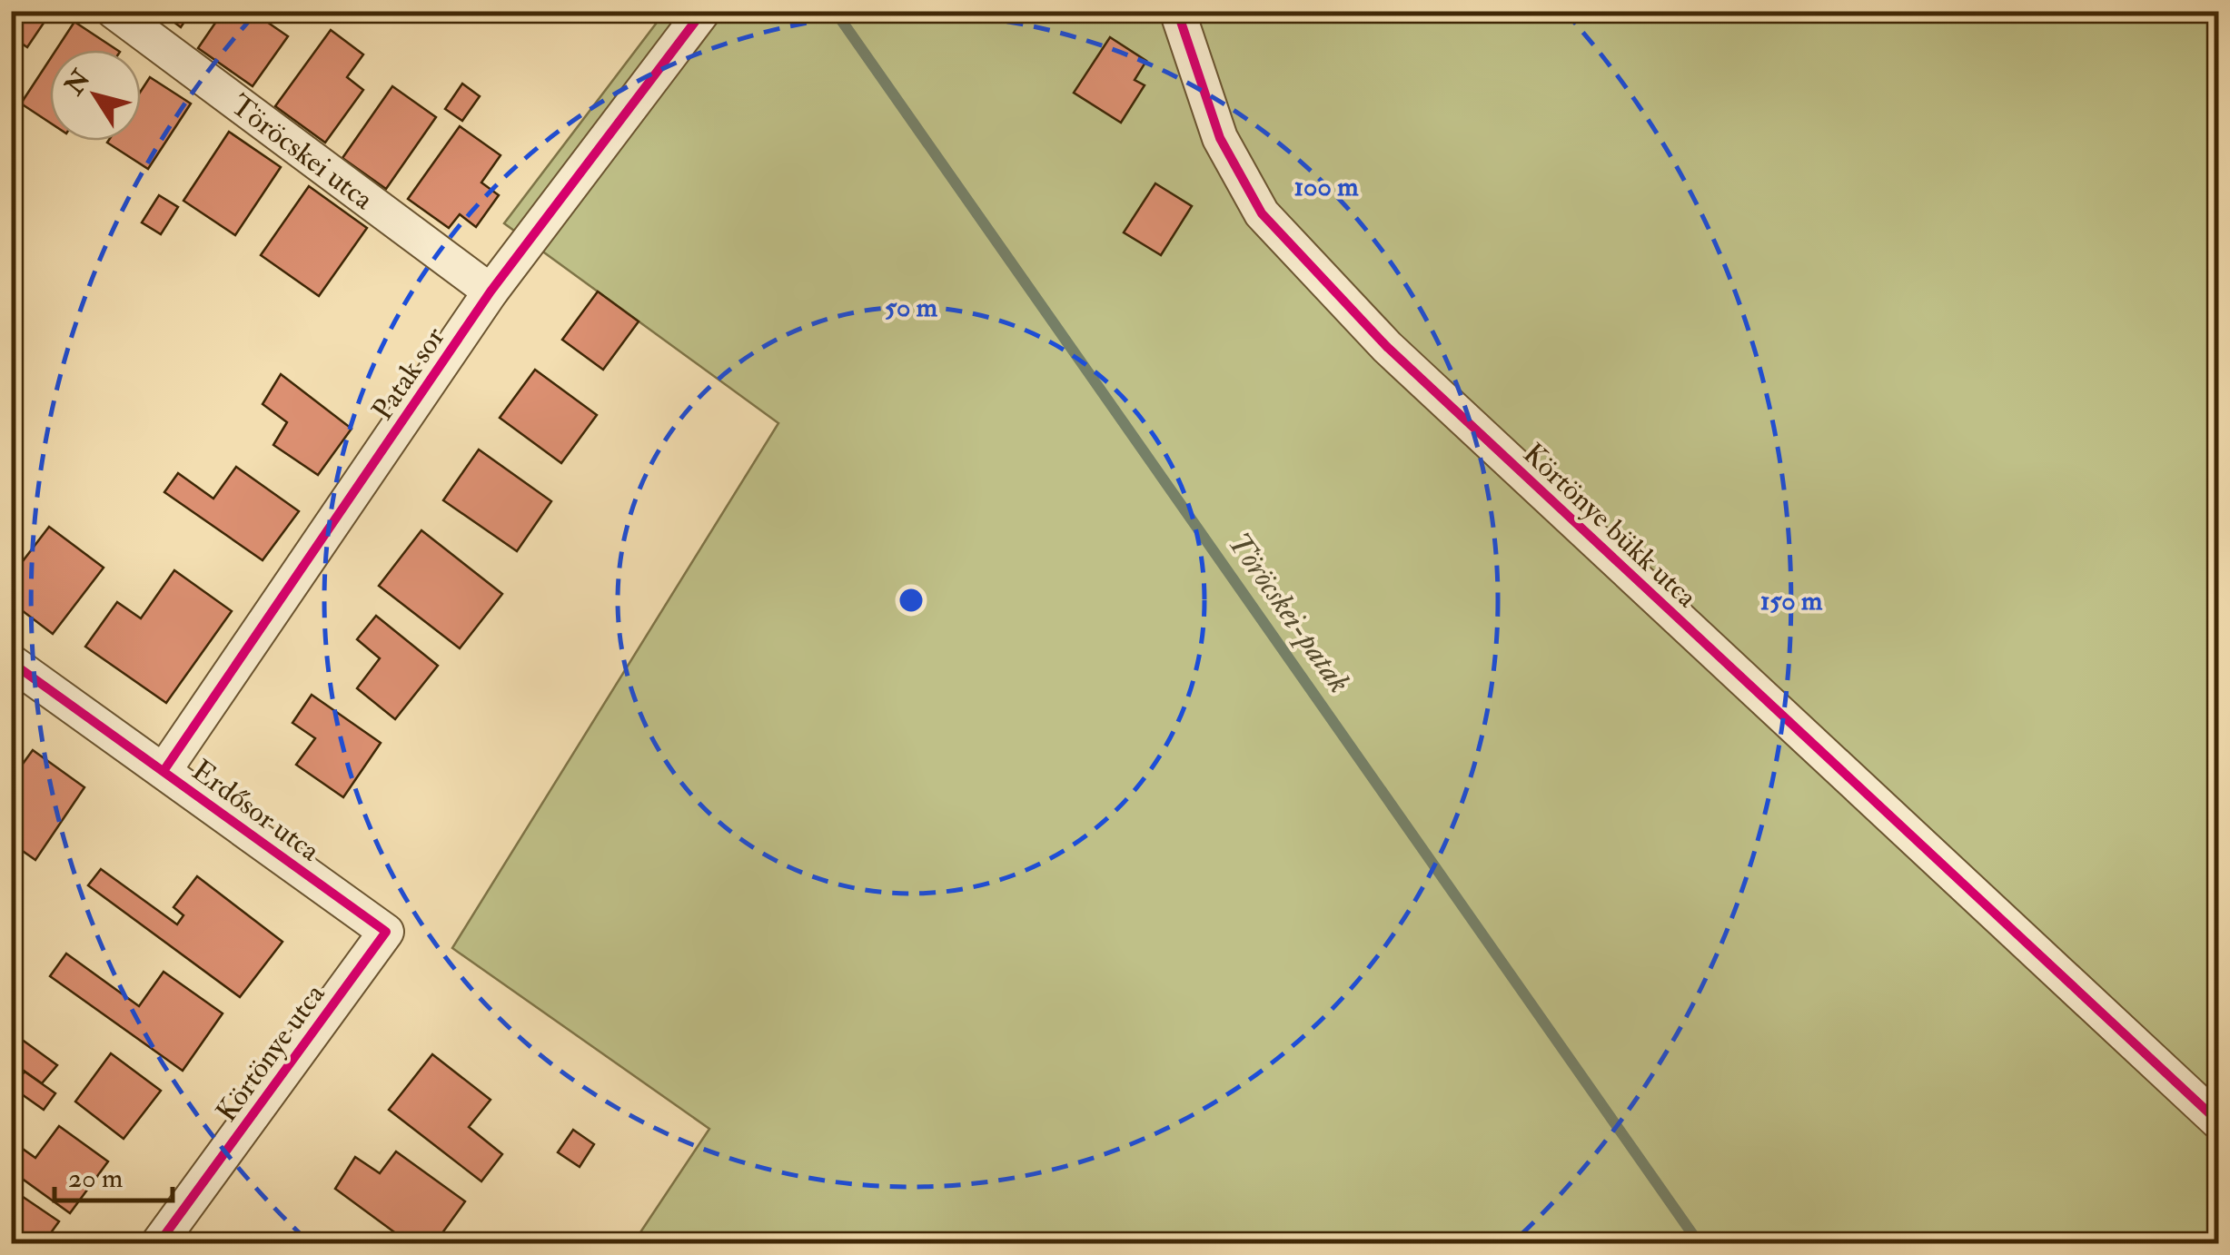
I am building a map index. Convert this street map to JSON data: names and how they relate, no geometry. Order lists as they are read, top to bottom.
{
  "streets": {
    "street": [
      "Töröcskei utca",
      "Patak sor",
      "Körtönye bükk utca",
      "Erdősor utca",
      "Körtönye utca"
    ]
  },
  "crossings": [
    ["Töröcskei utca", "Patak sor"],
    ["Patak sor", "Erdősor utca"],
    ["Erdősor utca", "Körtönye utca"]
  ],
  "water": ["Töröcskei-patak"],
  "scale_bar": "20 m",
  "north": "top left",
  "rings": ["100 m", "50 m", "150 m"]
}
